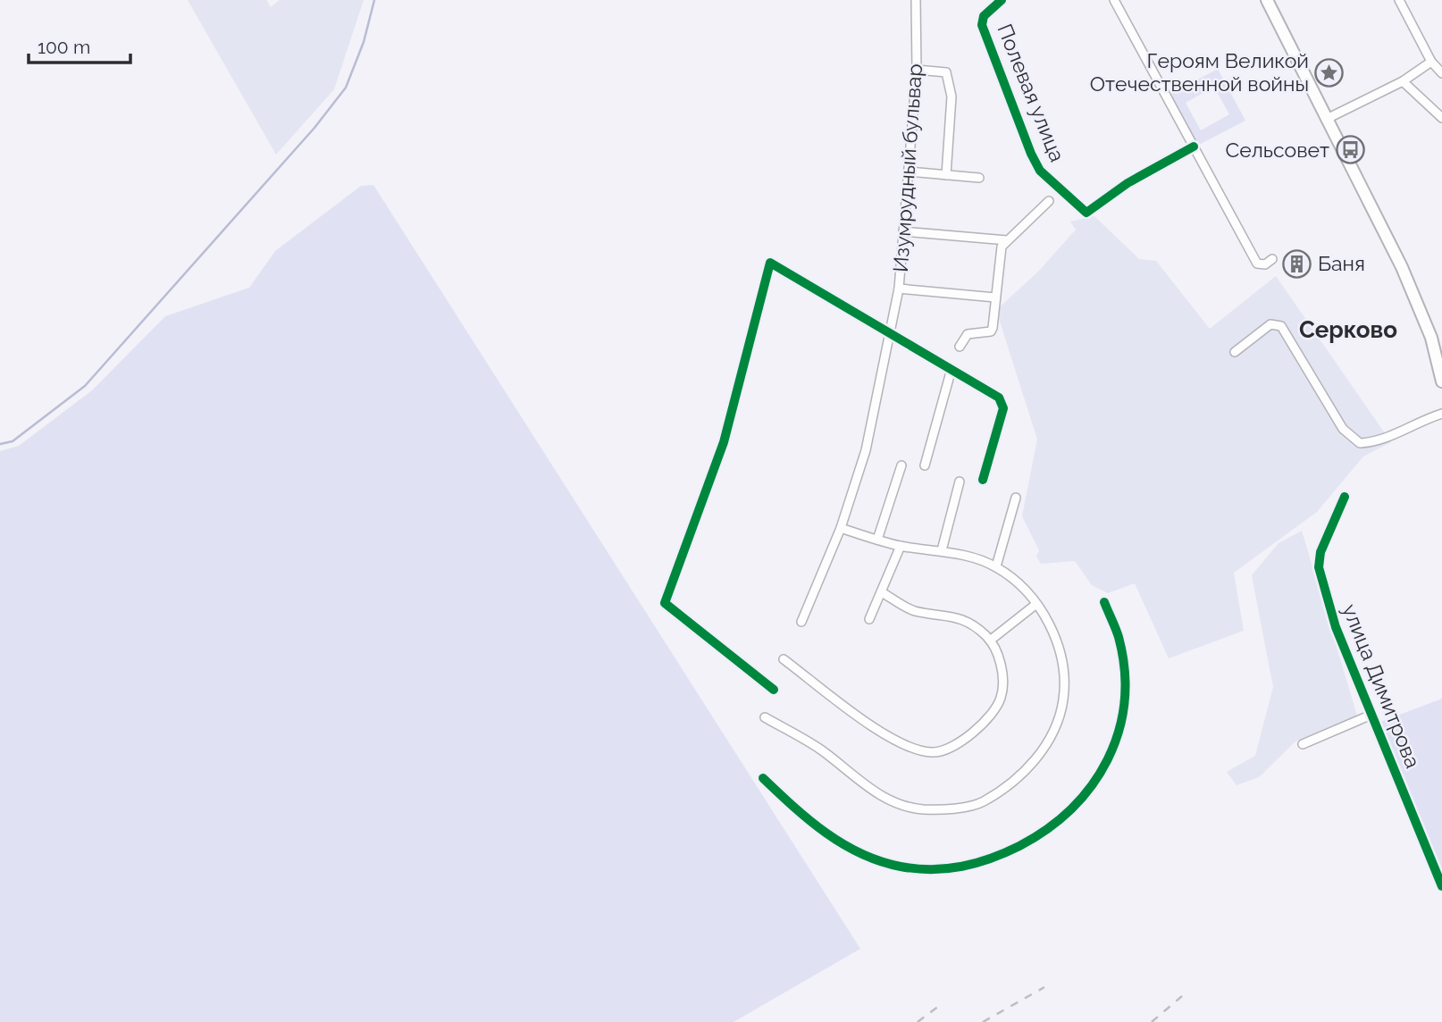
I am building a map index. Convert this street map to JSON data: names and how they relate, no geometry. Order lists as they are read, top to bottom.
{
  "streets": {
    "street": ["Полевая улица", "Изумрудный бульвар", "улица Димитрова"]
  },
  "districts": ["Серково"],
  "places": {
    "place": ["Героям Великой Отечественной войны"],
    "bus stop": ["Сельсовет"],
    "building": ["Баня"]
  },
  "scale_bar": "100 m"
}
